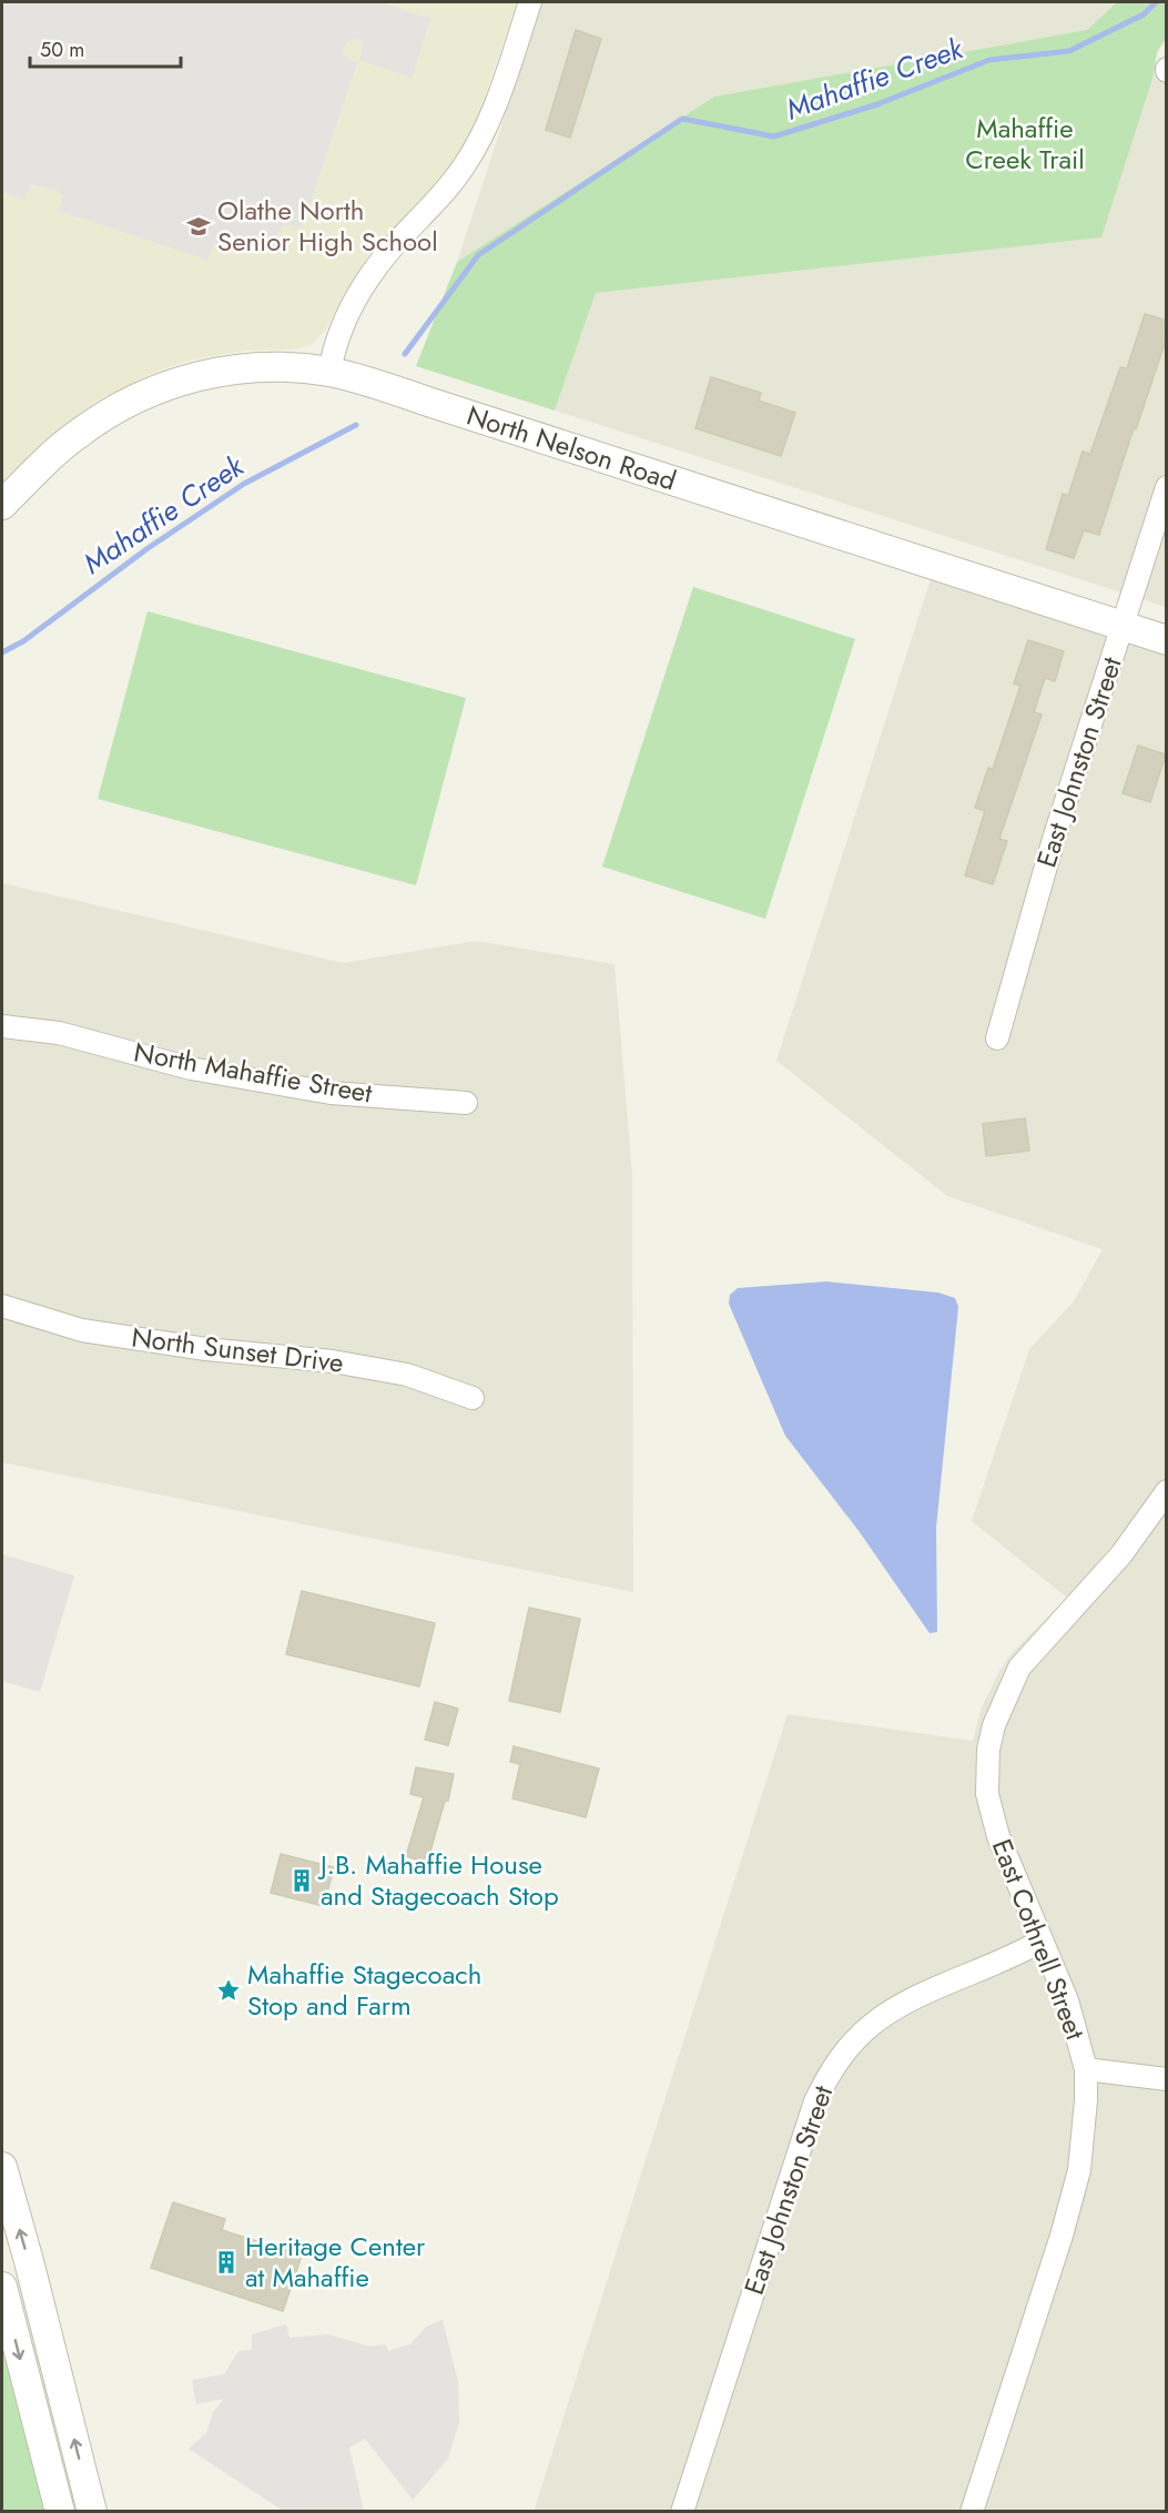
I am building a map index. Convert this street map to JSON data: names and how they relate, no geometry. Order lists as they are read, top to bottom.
{
  "streets": {
    "street": [
      "North Nelson Road",
      "East Johnston Street",
      "North Mahaffie Street",
      "North Sunset Drive",
      "East Cothrell Street"
    ]
  },
  "crossings": [
    ["North Nelson Road", "East Johnston Street"],
    ["East Johnston Street", "East Cothrell Street"]
  ],
  "water": ["Mahaffie Creek"],
  "parks": ["Mahaffie Creek Trail"],
  "places": {
    "school or university": ["Olathe North Senior High School"],
    "building": ["J.B. Mahaffie House and Stagecoach Stop", "Heritage Center at Mahaffie"],
    "place": ["Mahaffie Stagecoach Stop and Farm"]
  },
  "scale_bar": "50 m"
}
